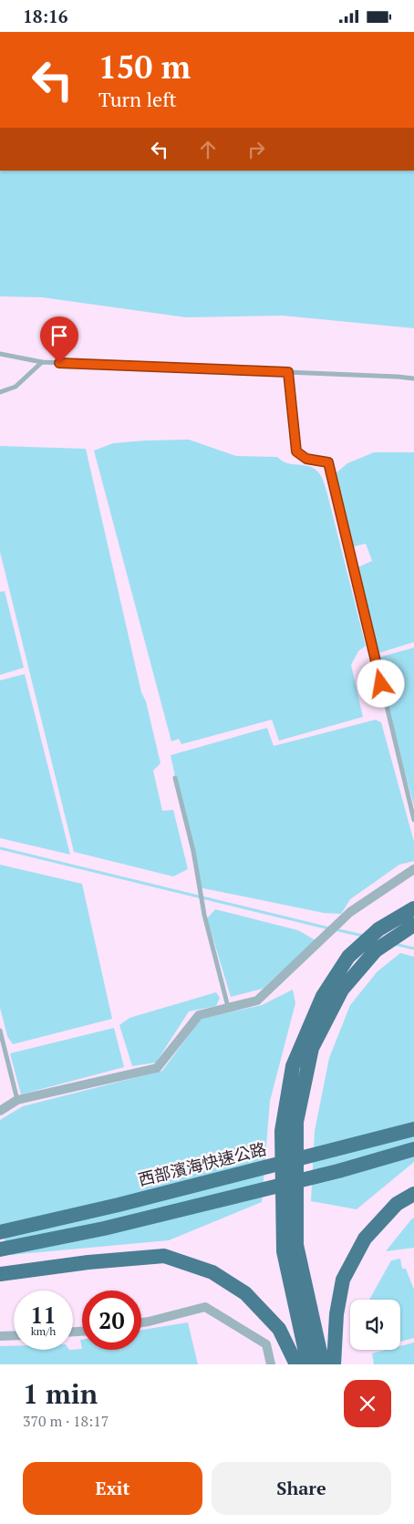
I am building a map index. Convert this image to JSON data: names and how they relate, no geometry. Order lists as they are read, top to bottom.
{
  "streets": {
    "highway": ["西部濱海快速公路"]
  },
  "page": {
    "status": "18:16",
    "turn": ["150 m", "Turn left"],
    "speed": "11 km/h",
    "limit": "20",
    "heading": ["1 min", "370 m · 18:17"],
    "buttons": ["Exit", "Share"]
  }
}
